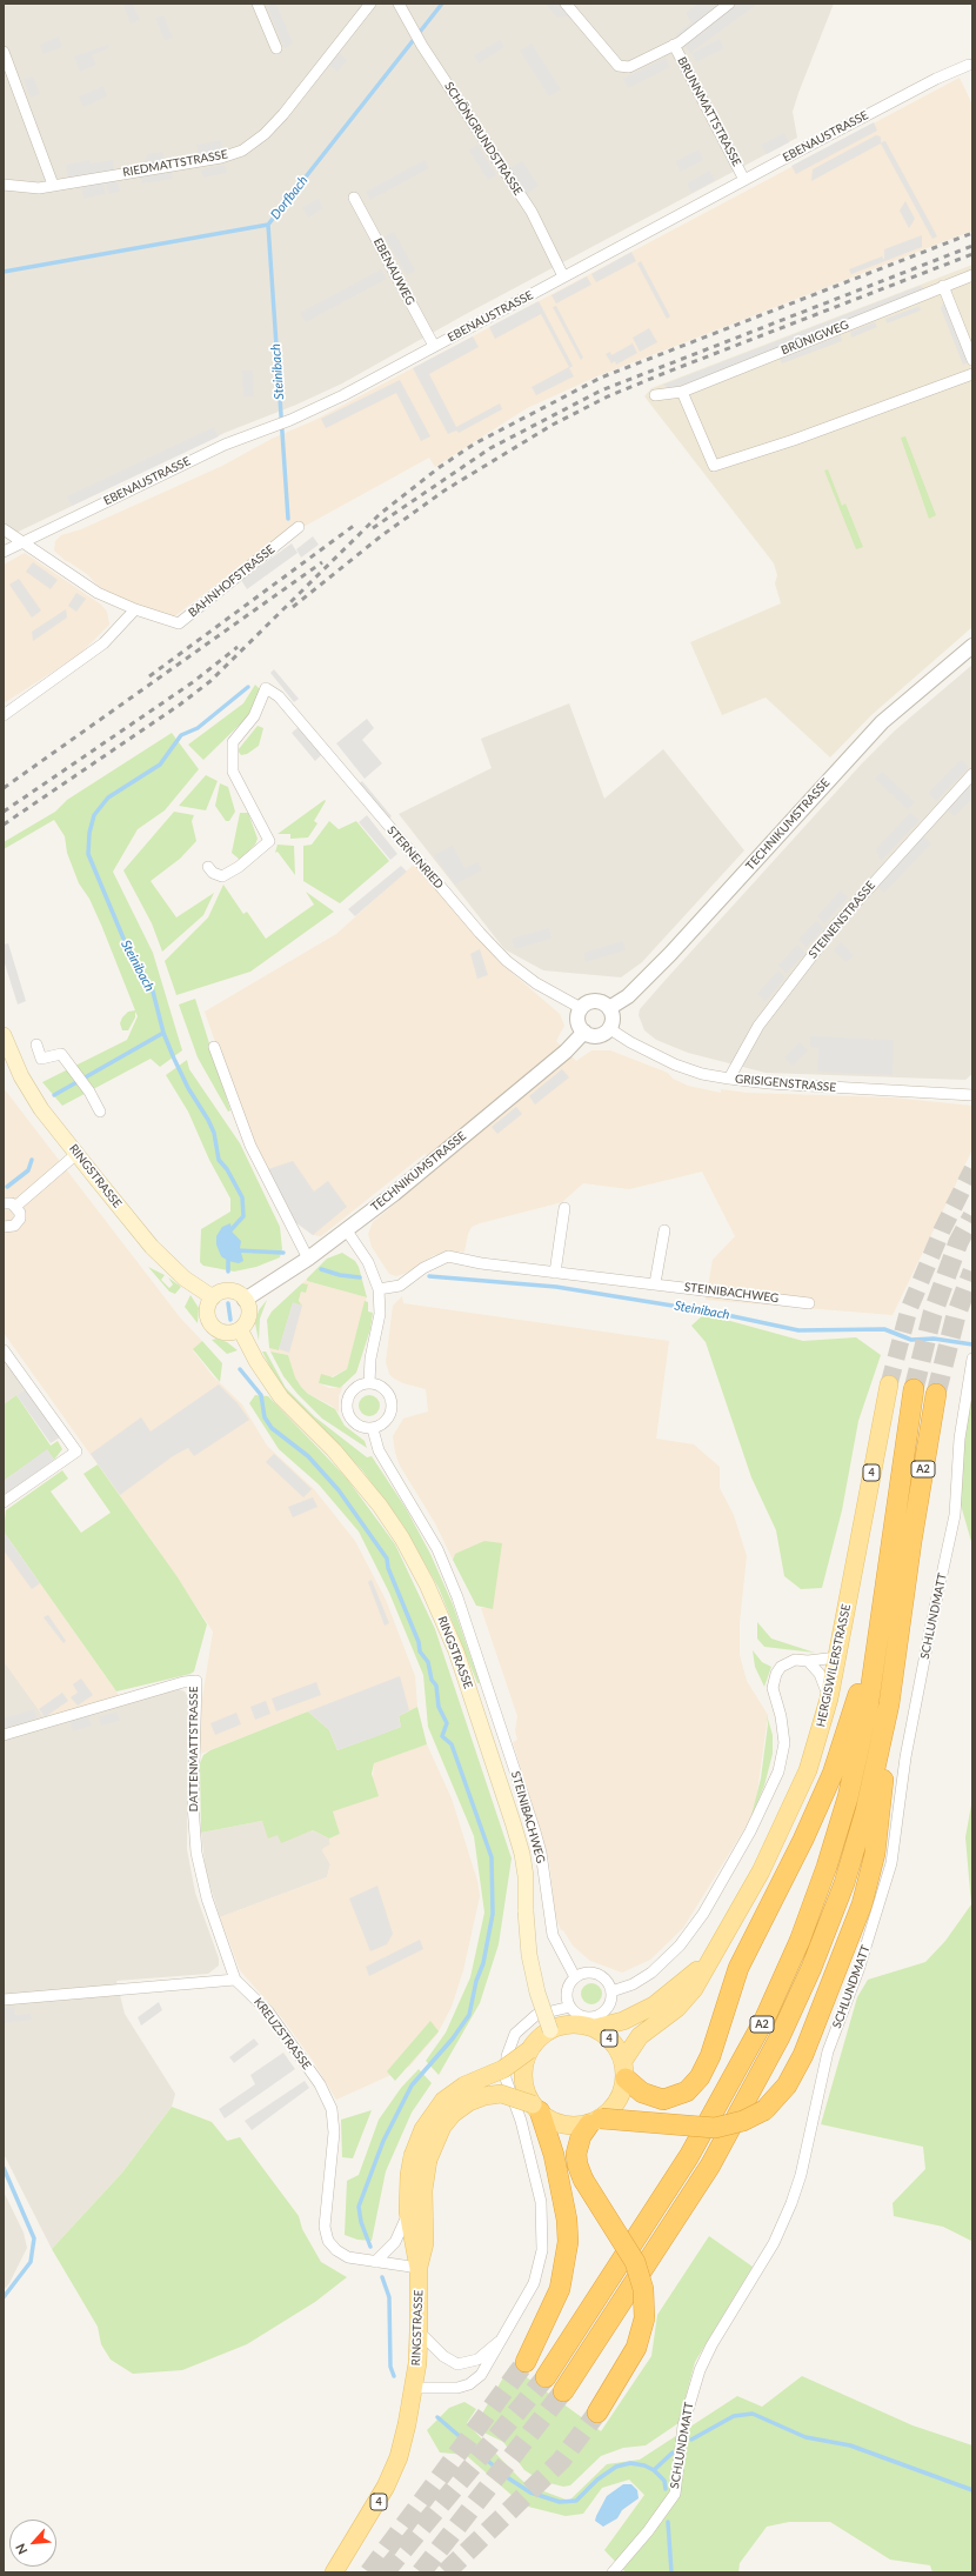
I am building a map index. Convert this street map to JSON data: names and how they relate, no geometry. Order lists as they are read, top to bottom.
{
  "streets": {
    "highway": ["A2"],
    "main road": ["RINGSTRASSE", "4", "HERGISWILERSTRASSE"],
    "street": [
      "BRUNNMATTSTRASSE",
      "EBENAUSTRASSE",
      "SCHÖNGRUNDSTRASSE",
      "RIEDMATTSTRASSE",
      "EBENAUWEG",
      "BRÜNIGWEG",
      "BAHNHOFSTRASSE",
      "TECHNIKUMSTRASSE",
      "STERNENRIED",
      "STEINENSTRASSE",
      "GRISIGENSTRASSE",
      "STEINIBACHWEG",
      "SCHLUNDMATT",
      "DATTENMATTSTRASSE",
      "KREUZSTRASSE"
    ]
  },
  "crossings": [
    ["BRUNNMATTSTRASSE", "EBENAUSTRASSE"],
    ["EBENAUSTRASSE", "SCHÖNGRUNDSTRASSE"],
    ["EBENAUSTRASSE", "EBENAUWEG"],
    ["EBENAUSTRASSE", "BAHNHOFSTRASSE"],
    ["TECHNIKUMSTRASSE", "STERNENRIED"],
    ["TECHNIKUMSTRASSE", "GRISIGENSTRASSE"],
    ["TECHNIKUMSTRASSE", "RINGSTRASSE"],
    ["STERNENRIED", "GRISIGENSTRASSE"],
    ["STEINENSTRASSE", "GRISIGENSTRASSE"],
    ["RINGSTRASSE", "STEINIBACHWEG"],
    ["RINGSTRASSE", "4"],
    ["RINGSTRASSE", "HERGISWILERSTRASSE"],
    ["RINGSTRASSE", "KREUZSTRASSE"],
    ["4", "HERGISWILERSTRASSE"],
    ["DATTENMATTSTRASSE", "KREUZSTRASSE"]
  ],
  "water": ["Dorfbach", "Steinibach"],
  "north": "bottom left"
}
